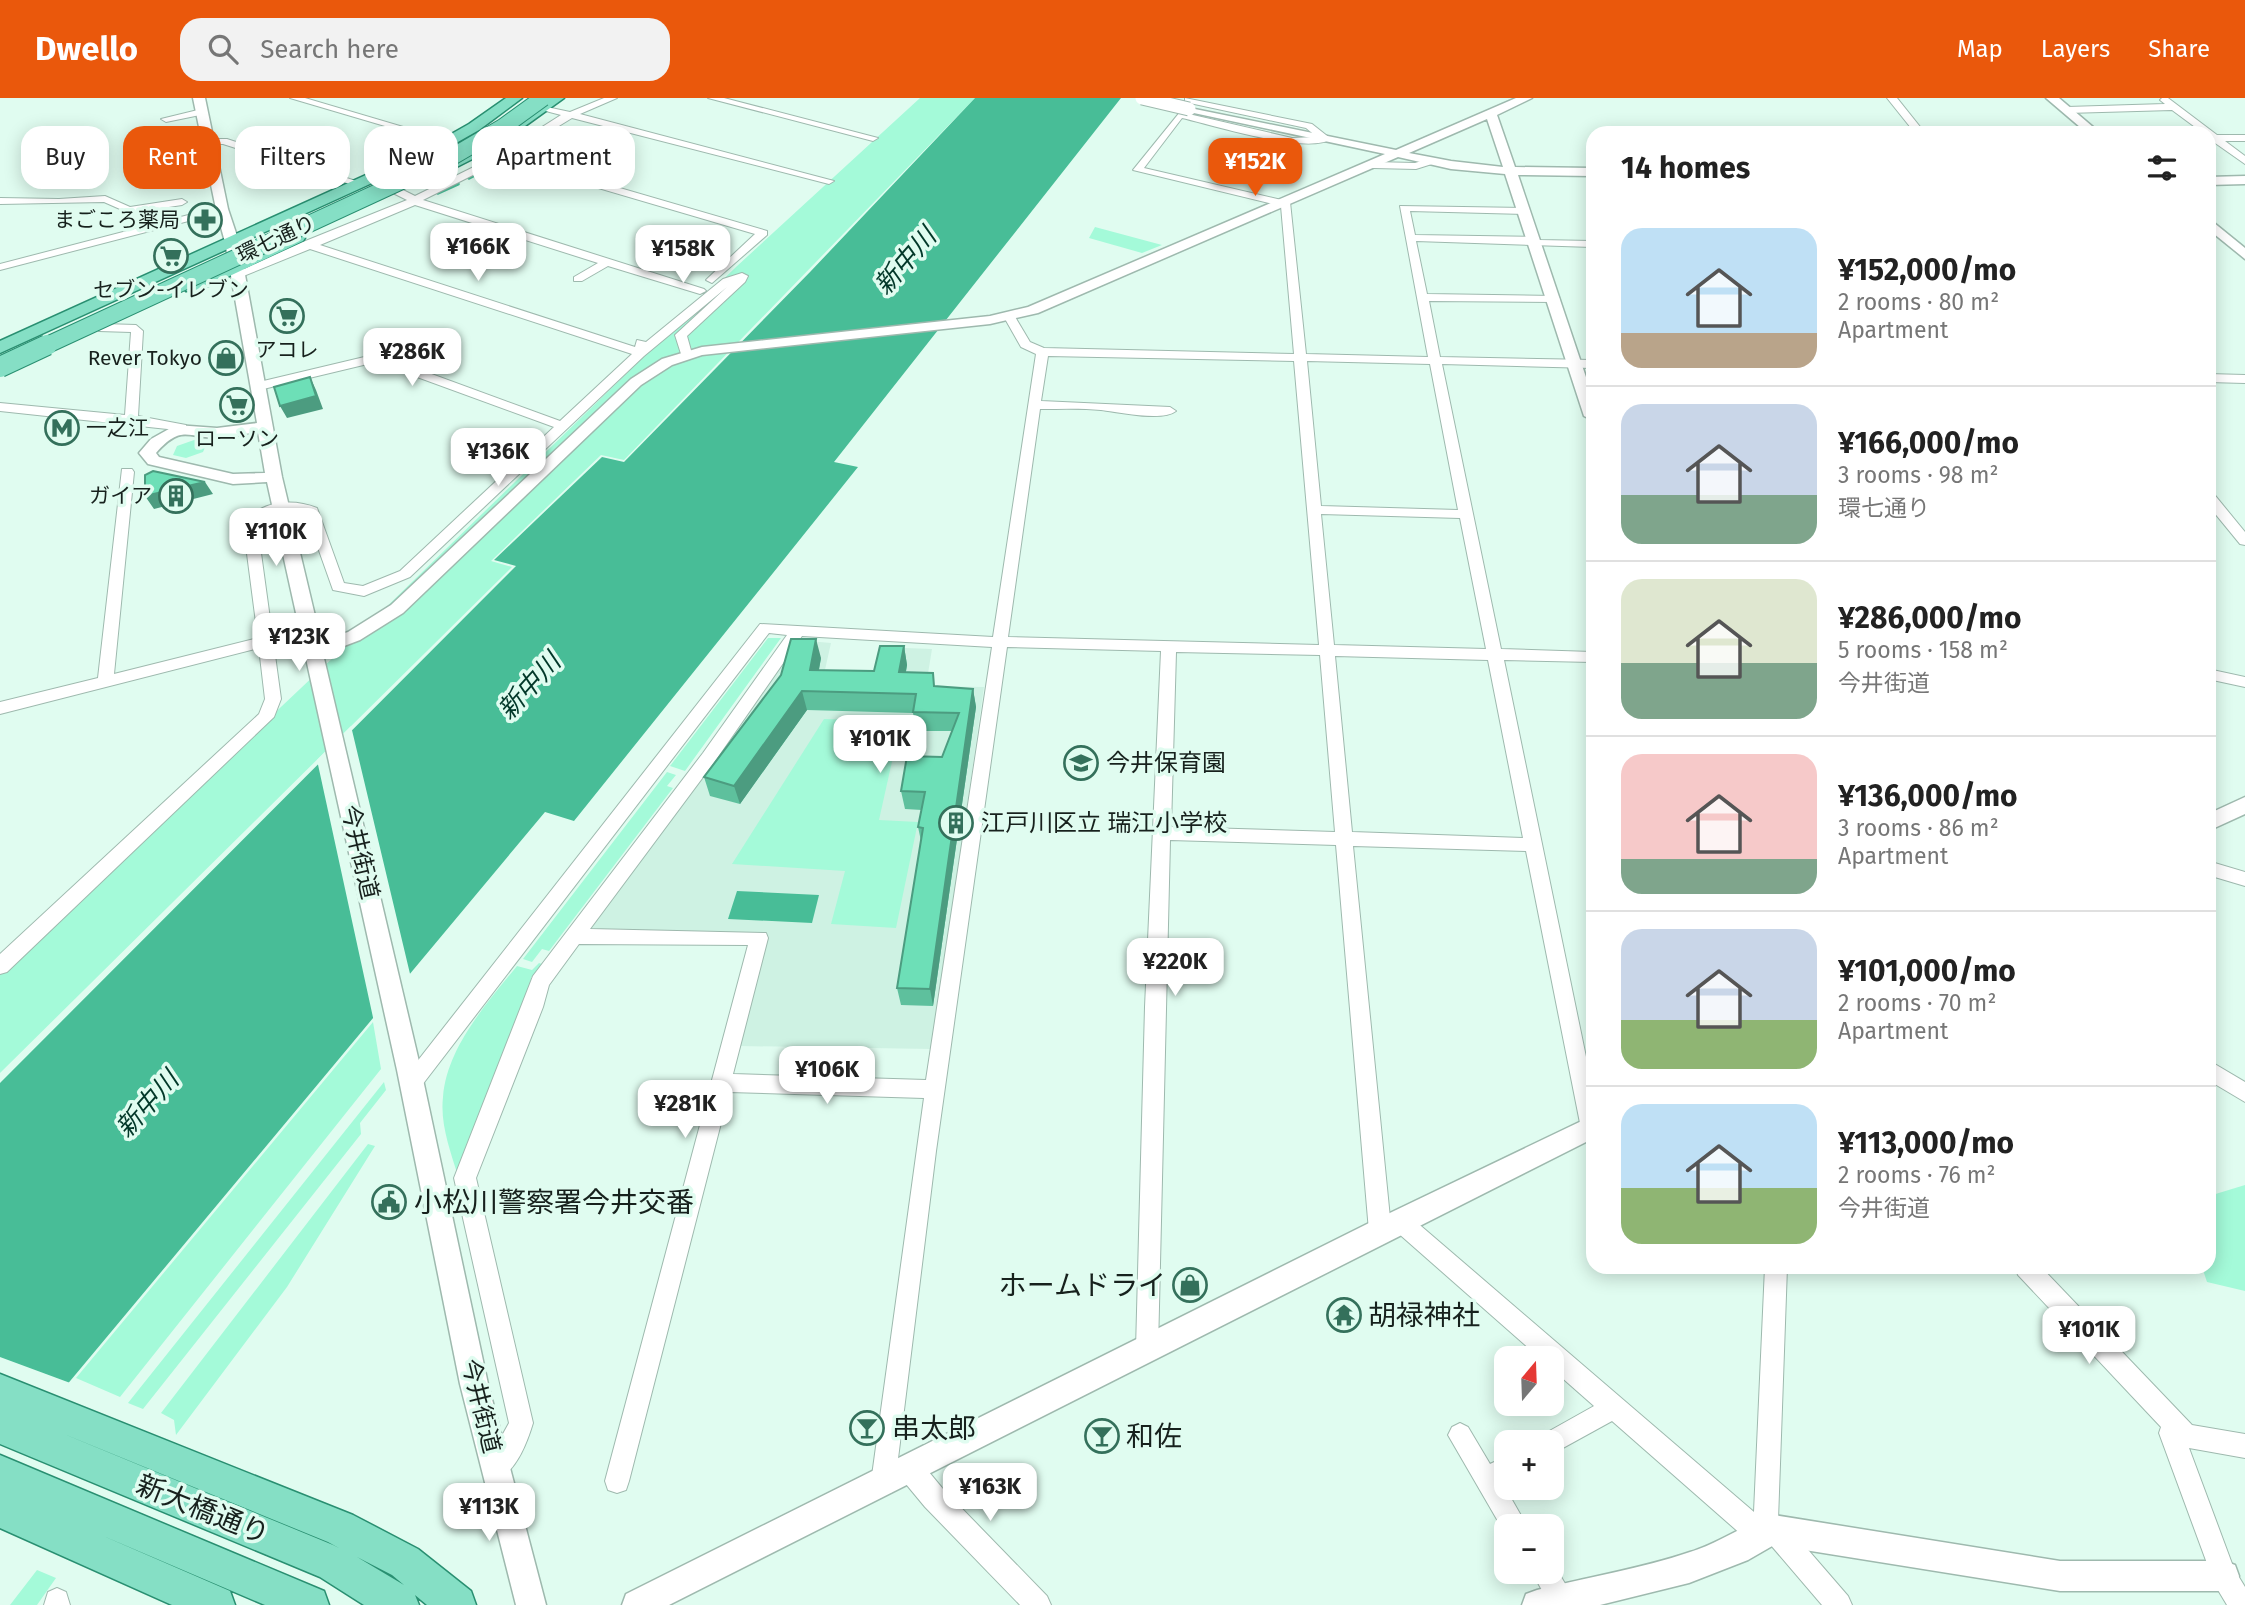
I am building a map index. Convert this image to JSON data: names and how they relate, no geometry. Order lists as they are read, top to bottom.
{
  "streets": {
    "main road": ["環七通り", "新大橋通り"],
    "street": ["今井街道"]
  },
  "water": ["新中川"],
  "places": {
    "pharmacy": ["まごころ薬局"],
    "supermarket": ["セブン-イレブン", "アコレ", "ローソン"],
    "shop": ["Rever Tokyo", "ホームドライ"],
    "metro station": ["一之江"],
    "building": ["ガイア", "江戸川区立 瑞江小学校"],
    "school or university": ["今井保育園"],
    "public building": ["小松川警察署今井交番"],
    "temple": ["胡禄神社"],
    "bar": ["串太郎", "和佐"]
  },
  "north": "top",
  "page": {
    "header": "Dwello",
    "search": "Search here",
    "nav": ["Map", "Layers", "Share"],
    "chip": [
      "Buy",
      "Rent",
      "Filters",
      "New",
      "Apartment"
    ],
    "heading": "14 homes",
    "price": [
      "¥152K",
      "¥166K",
      "¥158K",
      "¥286K",
      "¥136K",
      "¥110K",
      "¥123K",
      "¥101K",
      "¥220K",
      "¥106K",
      "¥281K",
      "¥101K",
      "¥163K",
      "¥113K"
    ],
    "list": [
      {
        "name": "¥152,000/mo",
        "note": "2 rooms · 80 m² · Apartment"
      },
      {
        "name": "¥166,000/mo",
        "note": "3 rooms · 98 m² · 環七通り"
      },
      {
        "name": "¥286,000/mo",
        "note": "5 rooms · 158 m² · 今井街道"
      },
      {
        "name": "¥136,000/mo",
        "note": "3 rooms · 86 m² · Apartment"
      },
      {
        "name": "¥101,000/mo",
        "note": "2 rooms · 70 m² · Apartment"
      },
      {
        "name": "¥113,000/mo",
        "note": "2 rooms · 76 m² · 今井街道"
      }
    ],
    "map_buttons": ["+", "−"]
  }
}
